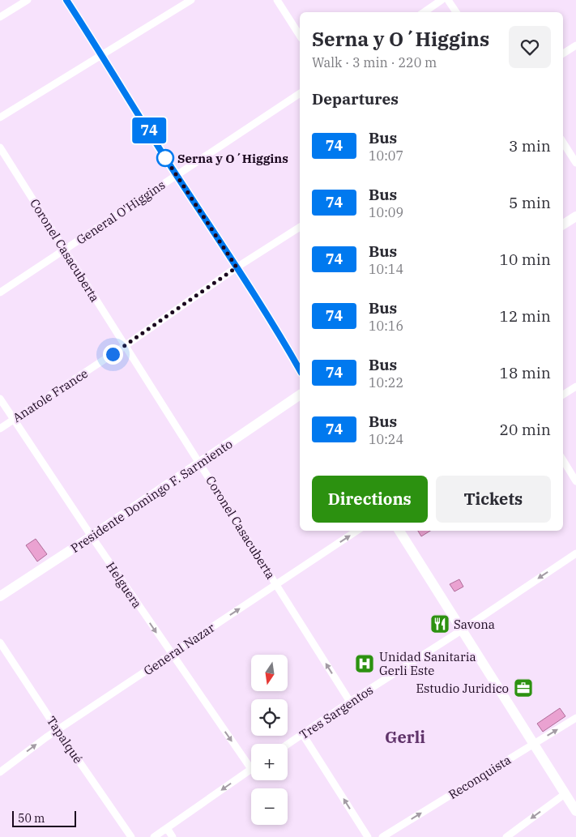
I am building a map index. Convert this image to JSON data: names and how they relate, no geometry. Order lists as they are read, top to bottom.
{
  "streets": {
    "street": [
      "General O'Higgins",
      "Coronel Casacuberta",
      "Anatole France",
      "Presidente Domingo F. Sarmiento",
      "Helguera",
      "General Nazar",
      "Tres Sargentos",
      "Tapalqué",
      "Reconquista"
    ]
  },
  "crossings": [
    ["General O'Higgins", "Coronel Casacuberta"],
    ["Coronel Casacuberta", "Anatole France"],
    ["Coronel Casacuberta", "Presidente Domingo F. Sarmiento"],
    ["Coronel Casacuberta", "General Nazar"],
    ["Coronel Casacuberta", "Tres Sargentos"],
    ["Anatole France", "Helguera"],
    ["Presidente Domingo F. Sarmiento", "Helguera"],
    ["Helguera", "General Nazar"],
    ["General Nazar", "Tapalqué"]
  ],
  "one_way": [
    "Helguera",
    "General Nazar",
    "Tres Sargentos",
    "Reconquista"
  ],
  "districts": ["Gerli"],
  "places": {
    "other": ["Serna y O´Higgins"],
    "restaurant": ["Savona"],
    "hospital": ["Unidad Sanitaria Gerli Este"],
    "office": ["Estudio Juridico"]
  },
  "lines": ["bus line 74"],
  "scale_bar": "50 m",
  "north": "bottom",
  "page": {
    "on_map": "74",
    "heading": [
      ["Serna y O´Higgins", "Walk · 3 min · 220 m"],
      "Departures"
    ],
    "list": [
      {
        "mark": "74",
        "name": "Bus",
        "note": "10:07",
        "value": "3 min"
      },
      {
        "mark": "74",
        "name": "Bus",
        "note": "10:09",
        "value": "5 min"
      },
      {
        "mark": "74",
        "name": "Bus",
        "note": "10:14",
        "value": "10 min"
      },
      {
        "mark": "74",
        "name": "Bus",
        "note": "10:16",
        "value": "12 min"
      },
      {
        "mark": "74",
        "name": "Bus",
        "note": "10:22",
        "value": "18 min"
      },
      {
        "mark": "74",
        "name": "Bus",
        "note": "10:24",
        "value": "20 min"
      }
    ],
    "buttons": ["Directions", "Tickets"],
    "map_buttons": ["+", "−"],
    "scale": "50 m"
  }
}
